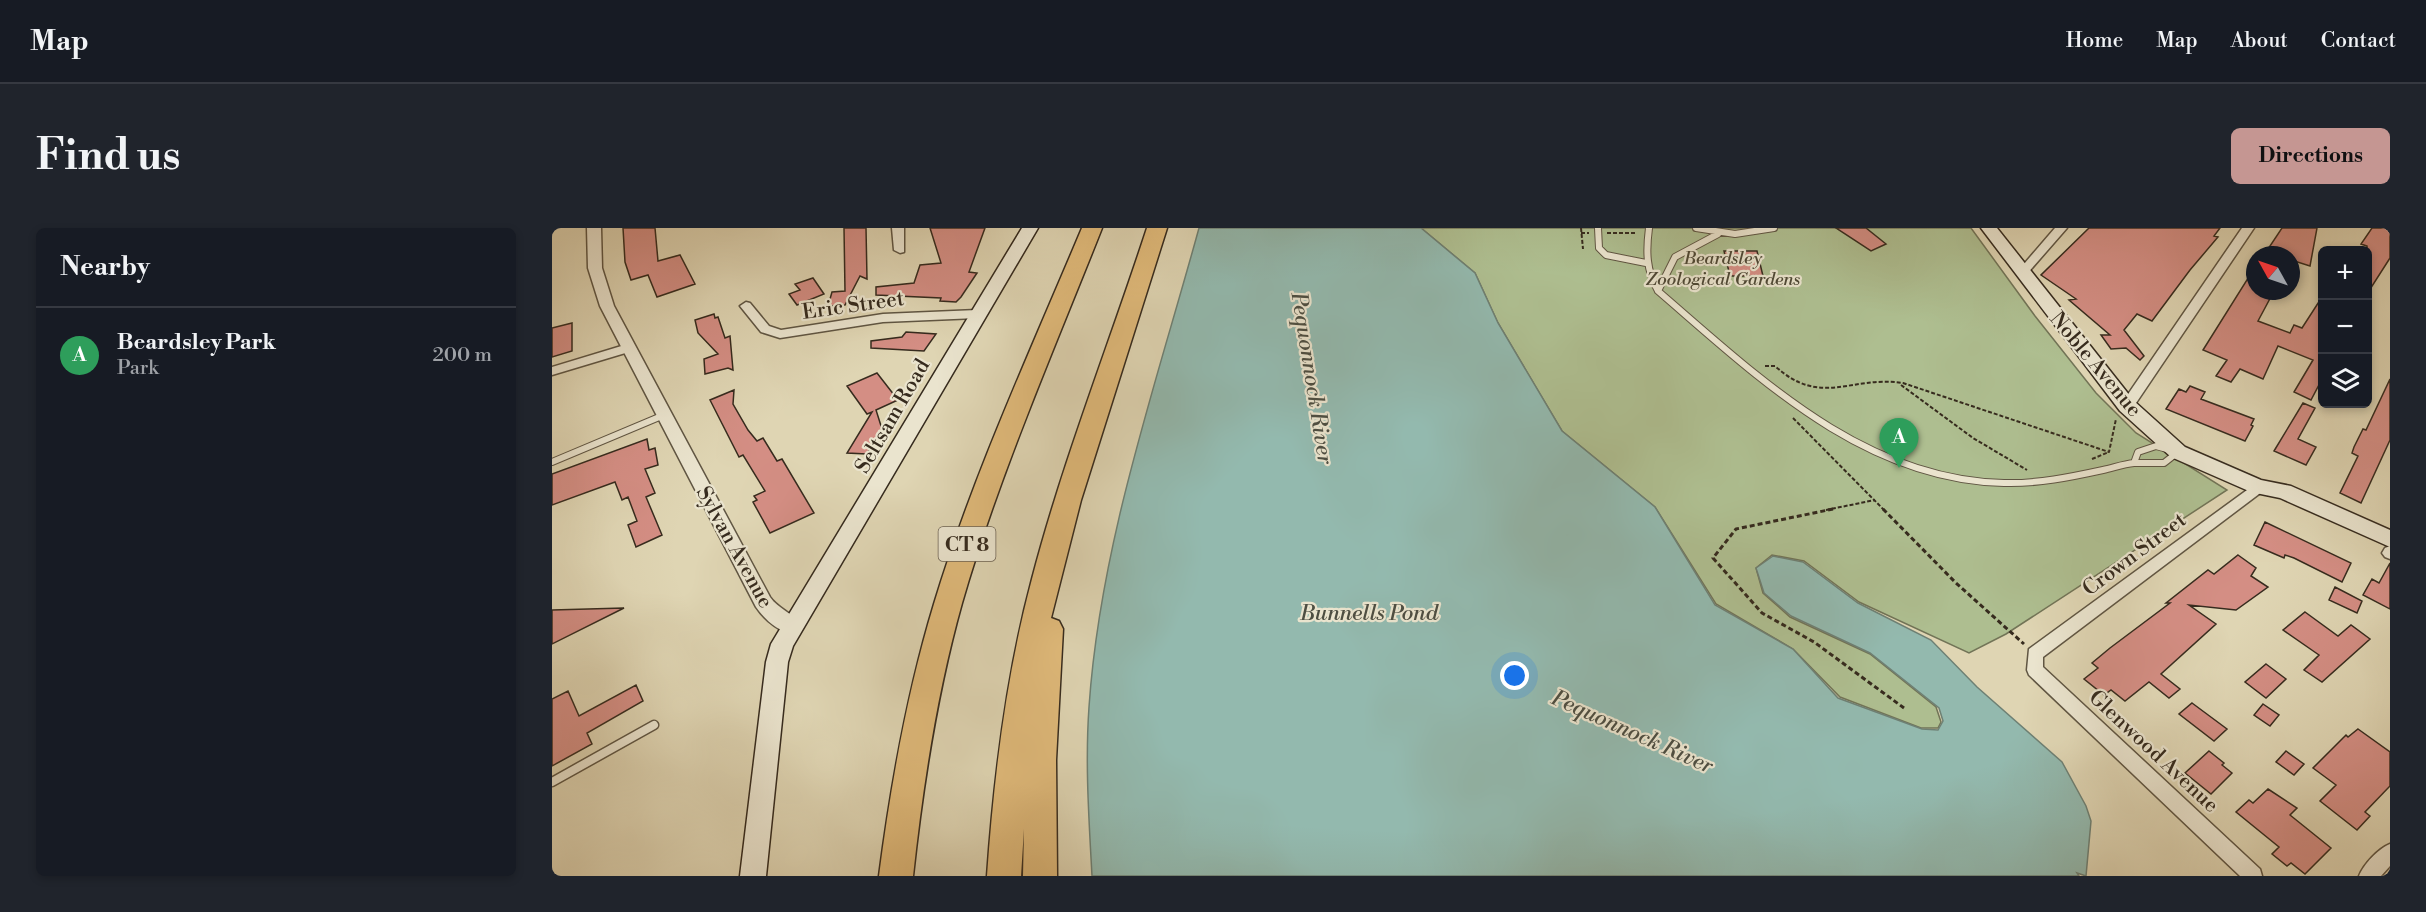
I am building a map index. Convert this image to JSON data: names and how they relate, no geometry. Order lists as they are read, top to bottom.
{
  "streets": {
    "highway": ["CT 8"],
    "main road": ["Noble Avenue", "Seltsam Road", "Sylvan Avenue"],
    "street": ["Eric Street", "Crown Street", "Glenwood Avenue"]
  },
  "crossings": [
    ["Eric Street", "Seltsam Road"],
    ["Noble Avenue", "Crown Street"],
    ["Seltsam Road", "Sylvan Avenue"],
    ["Crown Street", "Glenwood Avenue"]
  ],
  "water": ["Pequonnock River", "Bunnells Pond"],
  "parks": ["Beardsley Zoological Gardens"],
  "north": "top left",
  "page": {
    "header": "Map",
    "nav": [
      "Home",
      "Map",
      "About",
      "Contact"
    ],
    "buttons": "Directions",
    "title": "Find us",
    "heading": "Nearby",
    "map_buttons": ["+", "−"],
    "list": [
      {
        "mark": "A",
        "name": "Beardsley Park",
        "note": "Park",
        "value": "200 m"
      }
    ],
    "pins": "A"
  }
}
